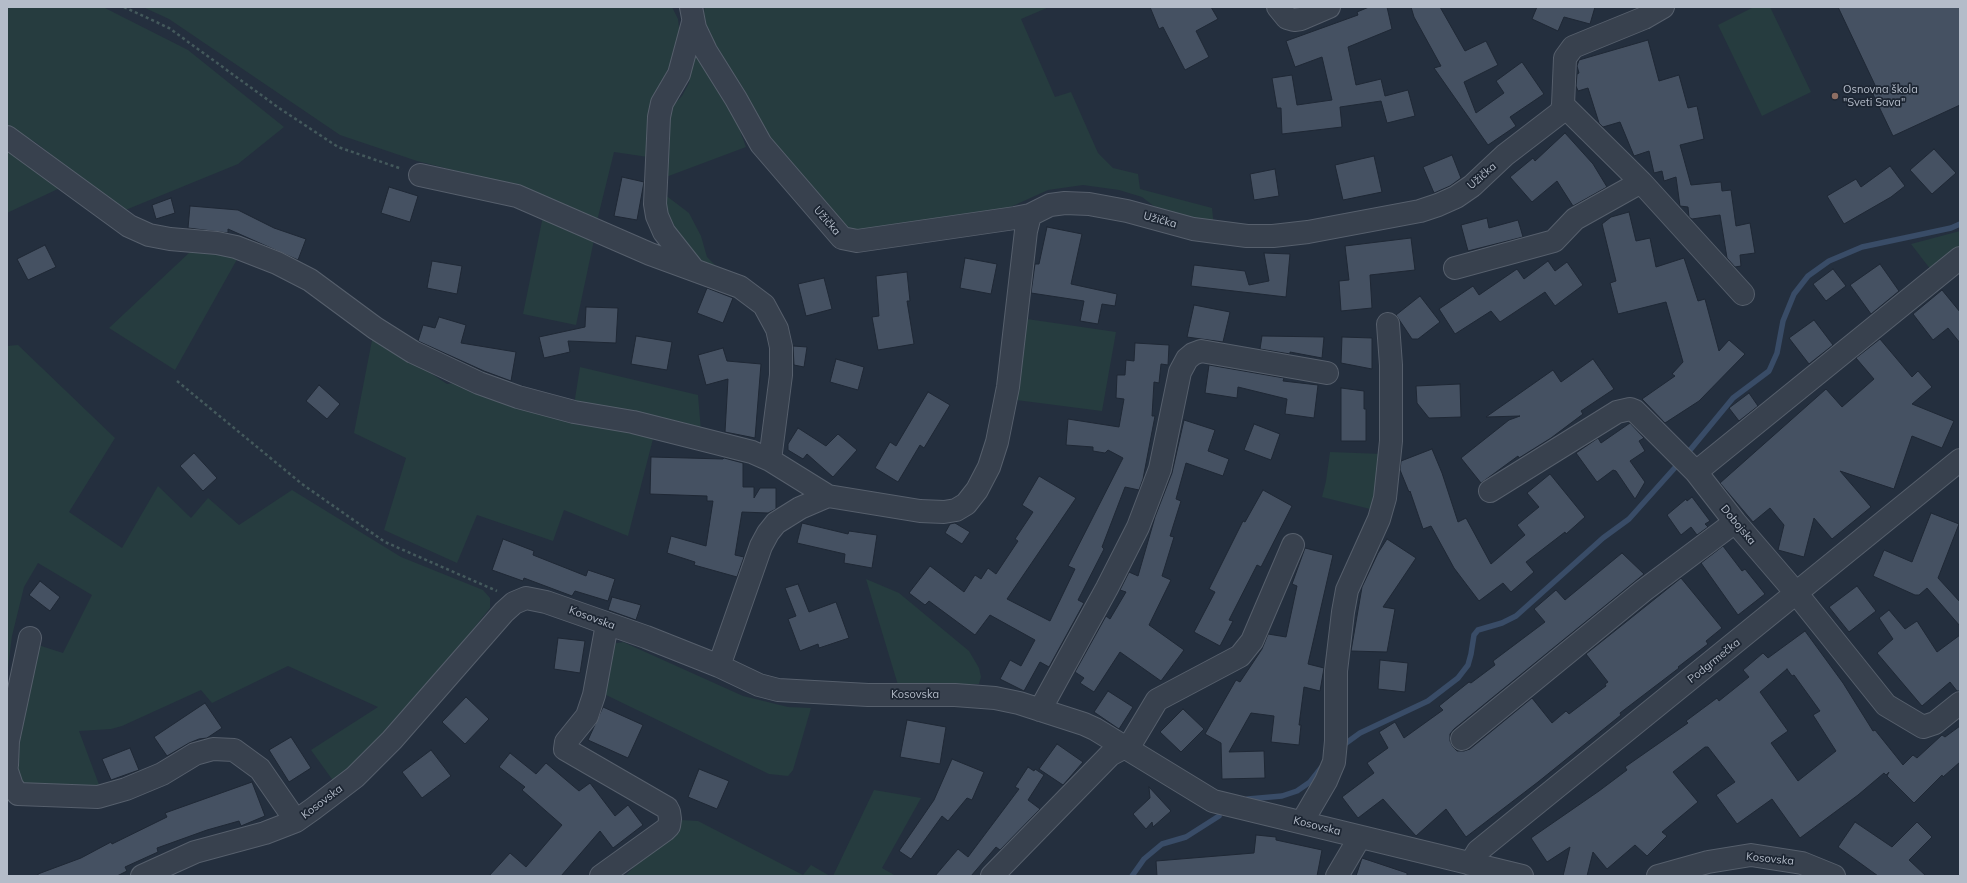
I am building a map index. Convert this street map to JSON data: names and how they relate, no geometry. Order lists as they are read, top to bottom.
{
  "streets": {
    "street": [
      "Užička",
      "Dobojska",
      "Kosovska",
      "Podgrmečka"
    ]
  },
  "crossings": [
    ["Dobojska", "Podgrmečka"],
    ["Kosovska", "Podgrmečka"]
  ],
  "places": ["Osnovna škola \"Sveti Sava\""]
}
